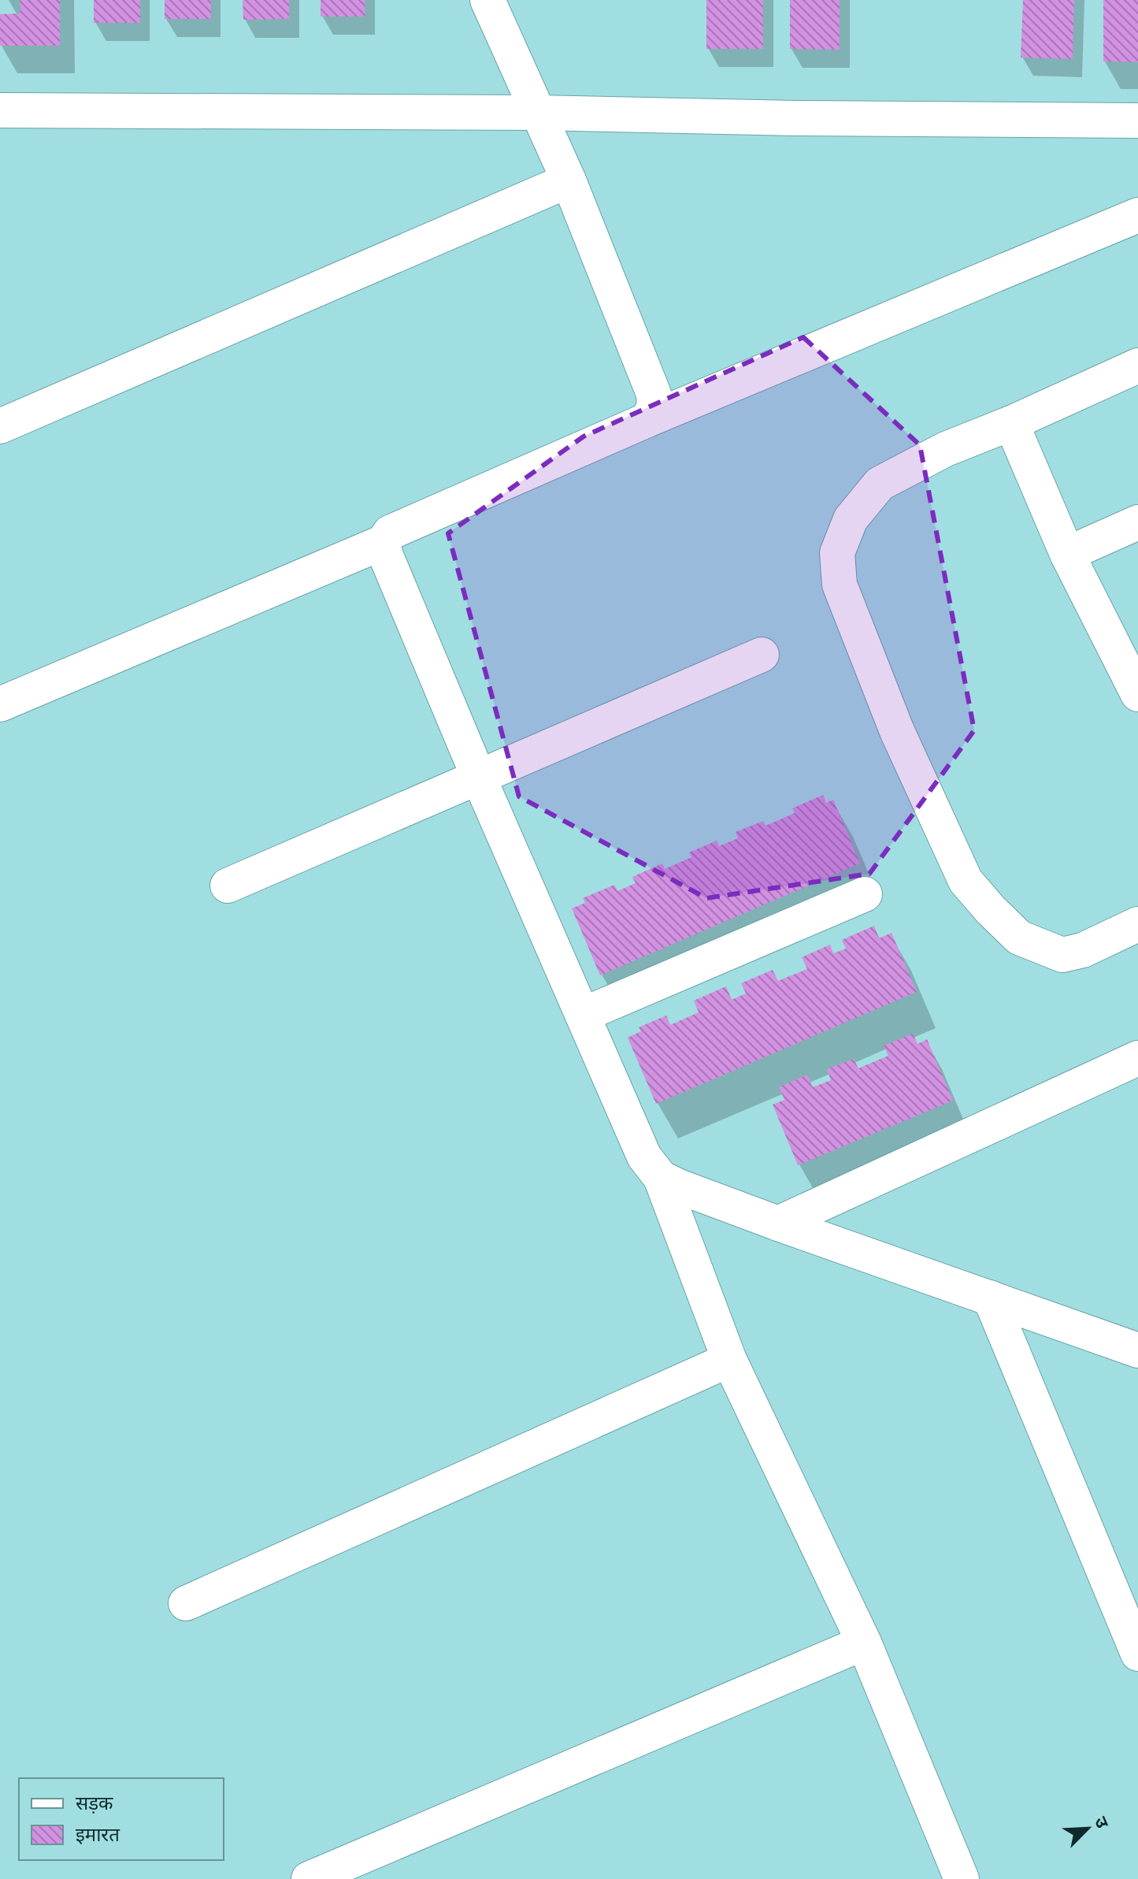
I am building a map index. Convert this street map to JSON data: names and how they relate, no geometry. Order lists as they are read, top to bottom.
{
  "legend": ["सड़क", "इमारत"],
  "north": "top right"
}
